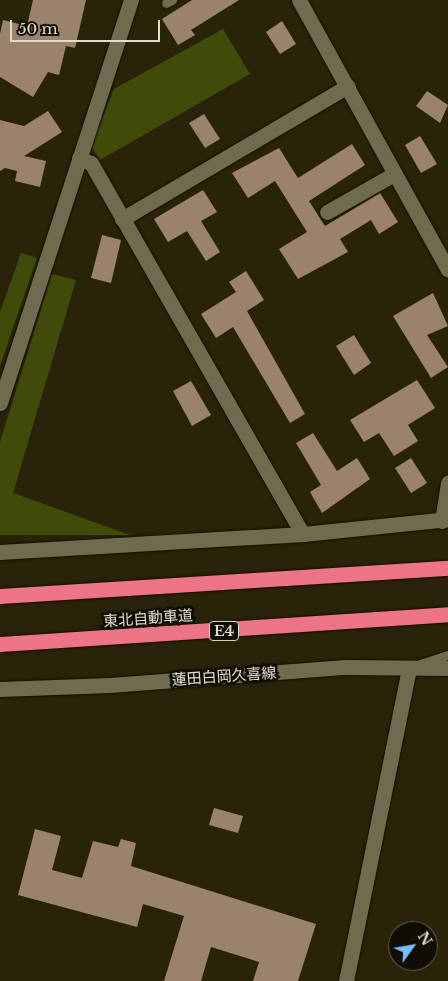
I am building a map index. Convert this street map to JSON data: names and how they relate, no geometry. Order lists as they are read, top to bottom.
{
  "streets": {
    "highway": ["東北自動車道", "E4"],
    "street": ["蓮田白岡久喜線"]
  },
  "scale_bar": "50 m",
  "north": "top right"
}
